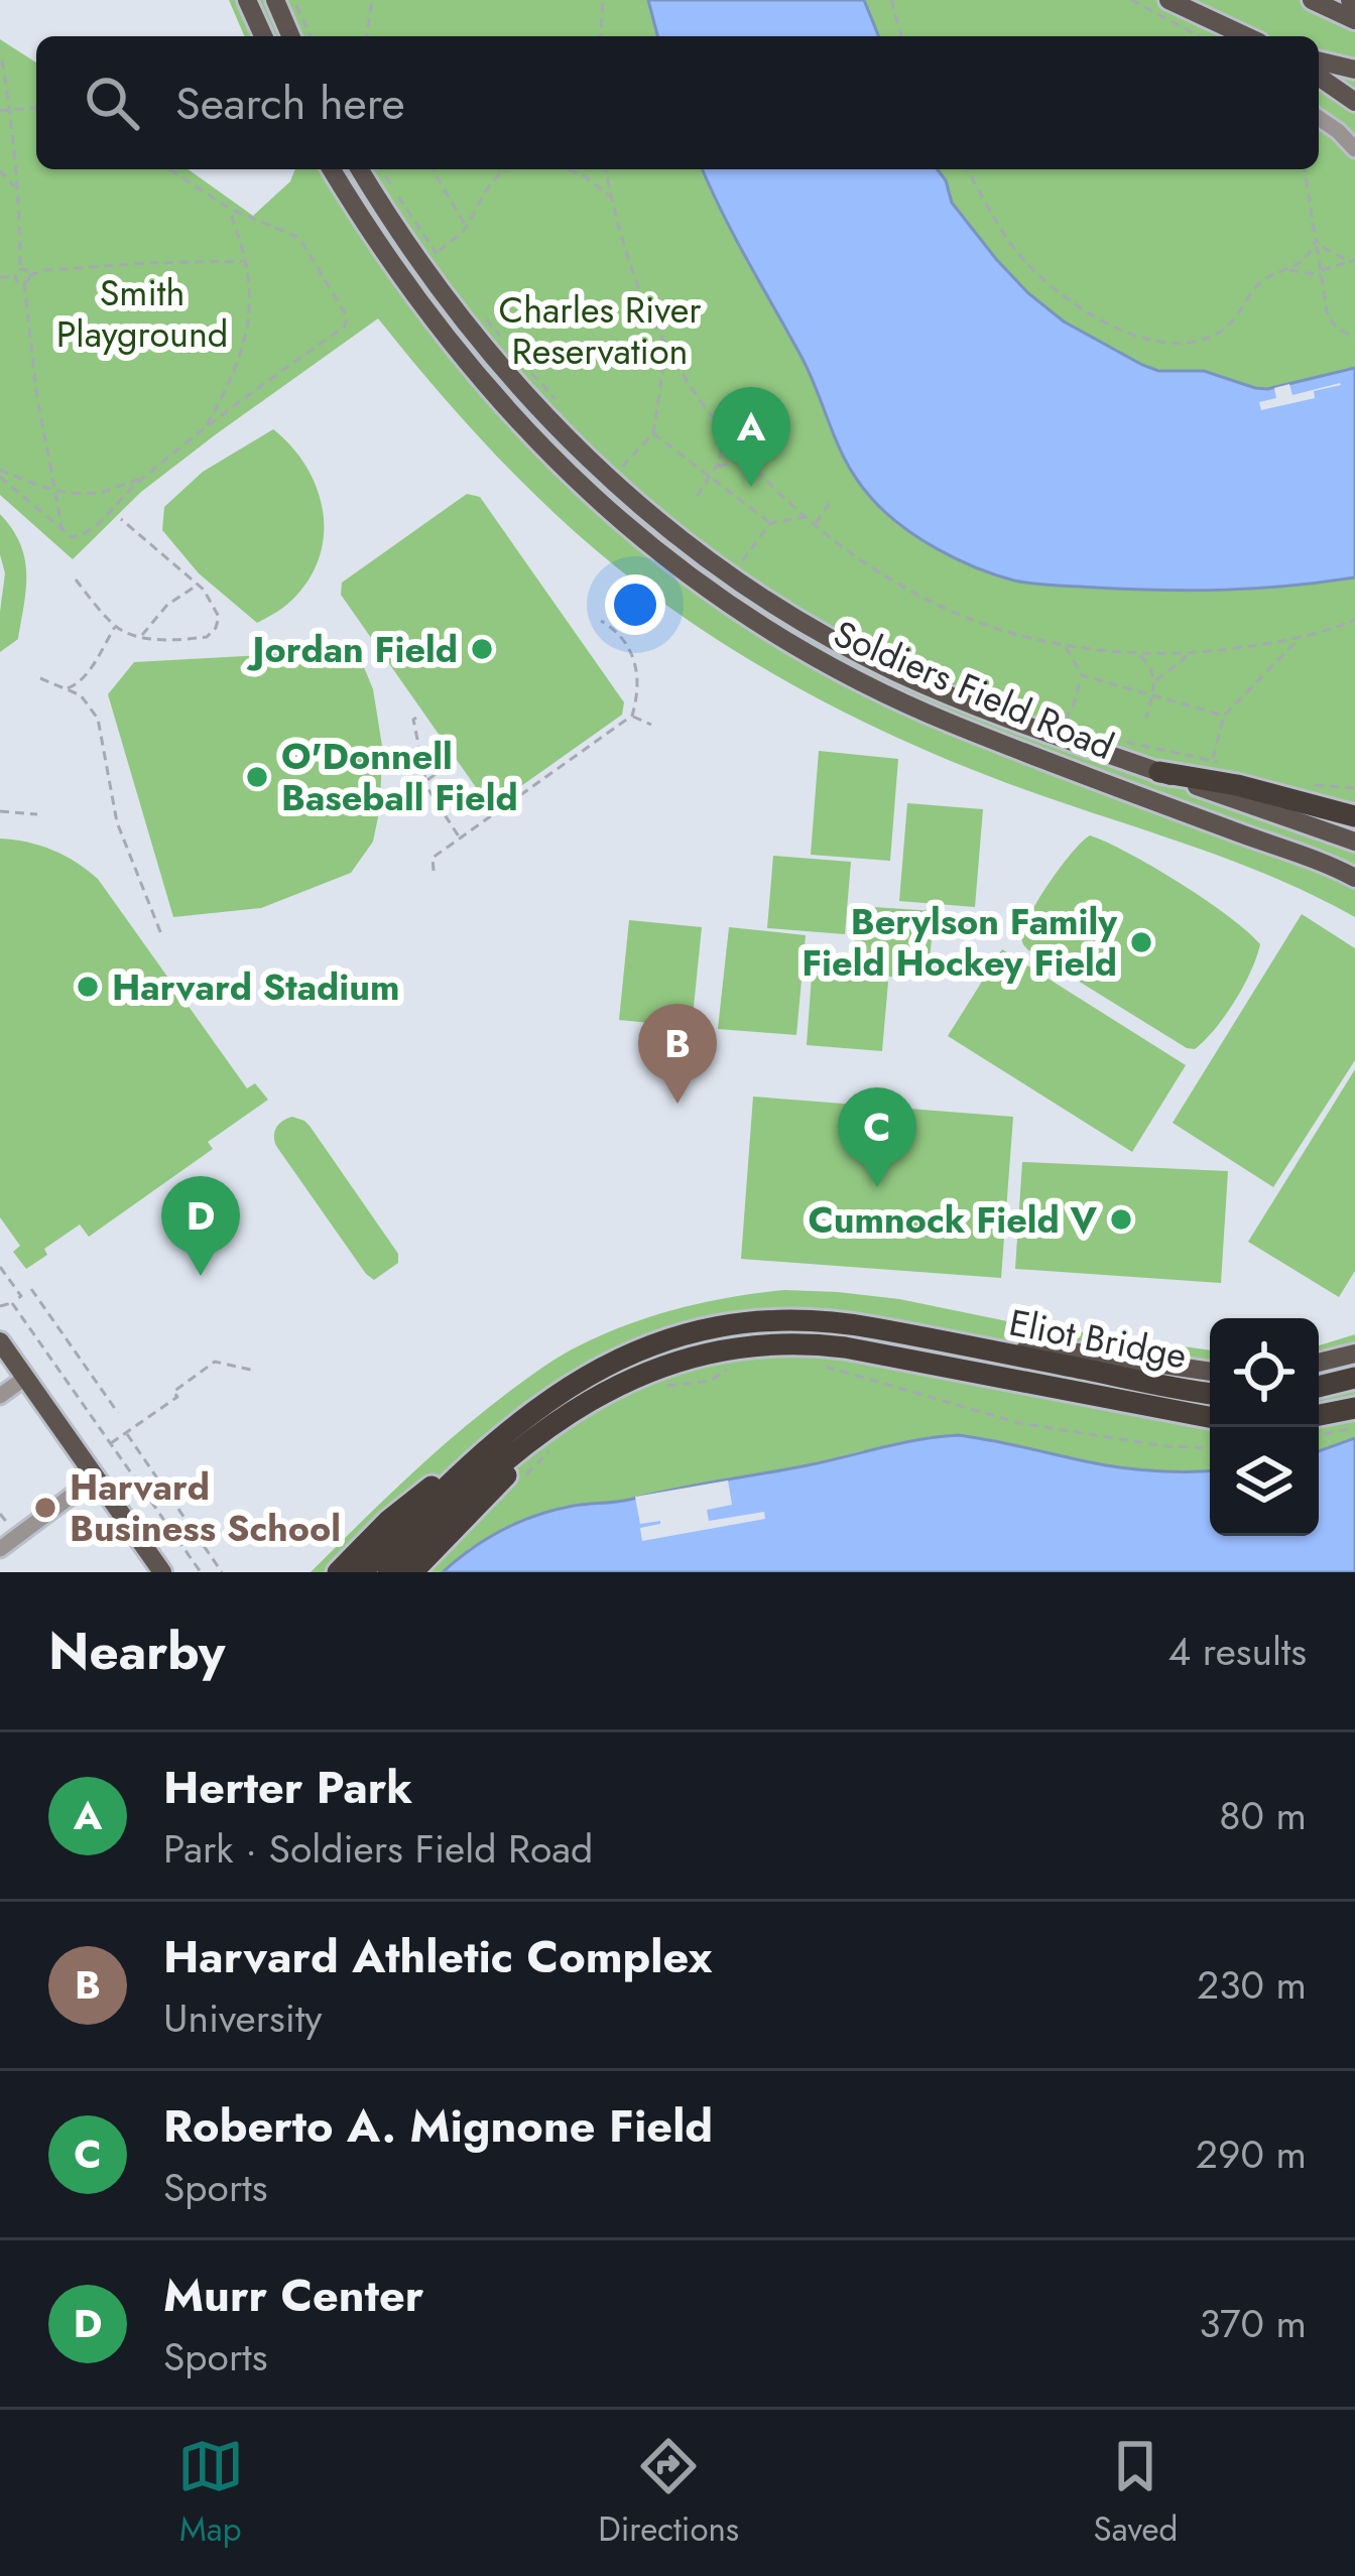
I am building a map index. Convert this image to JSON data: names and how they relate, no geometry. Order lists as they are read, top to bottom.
{
  "streets": {
    "highway": ["Eliot Bridge"],
    "main road": ["Soldiers Field Road"]
  },
  "parks": ["Smith Playground", "Charles River Reservation"],
  "places": [
    "Jordan Field",
    "O'Donnell Baseball Field",
    "Berylson Family Field Hockey Field",
    "Harvard Stadium",
    "Cumnock Field V",
    "Harvard Business School"
  ],
  "page": {
    "search": "Search here",
    "pins": [
      "A",
      "B",
      "C",
      "D"
    ],
    "heading": ["Nearby", "4 results"],
    "list": [
      {
        "mark": "A",
        "name": "Herter Park",
        "note": "Park · Soldiers Field Road",
        "value": "80 m"
      },
      {
        "mark": "B",
        "name": "Harvard Athletic Complex",
        "note": "University",
        "value": "230 m"
      },
      {
        "mark": "C",
        "name": "Roberto A. Mignone Field",
        "note": "Sports",
        "value": "290 m"
      },
      {
        "mark": "D",
        "name": "Murr Center",
        "note": "Sports",
        "value": "370 m"
      }
    ],
    "nav": ["Map", "Directions", "Saved"]
  }
}
